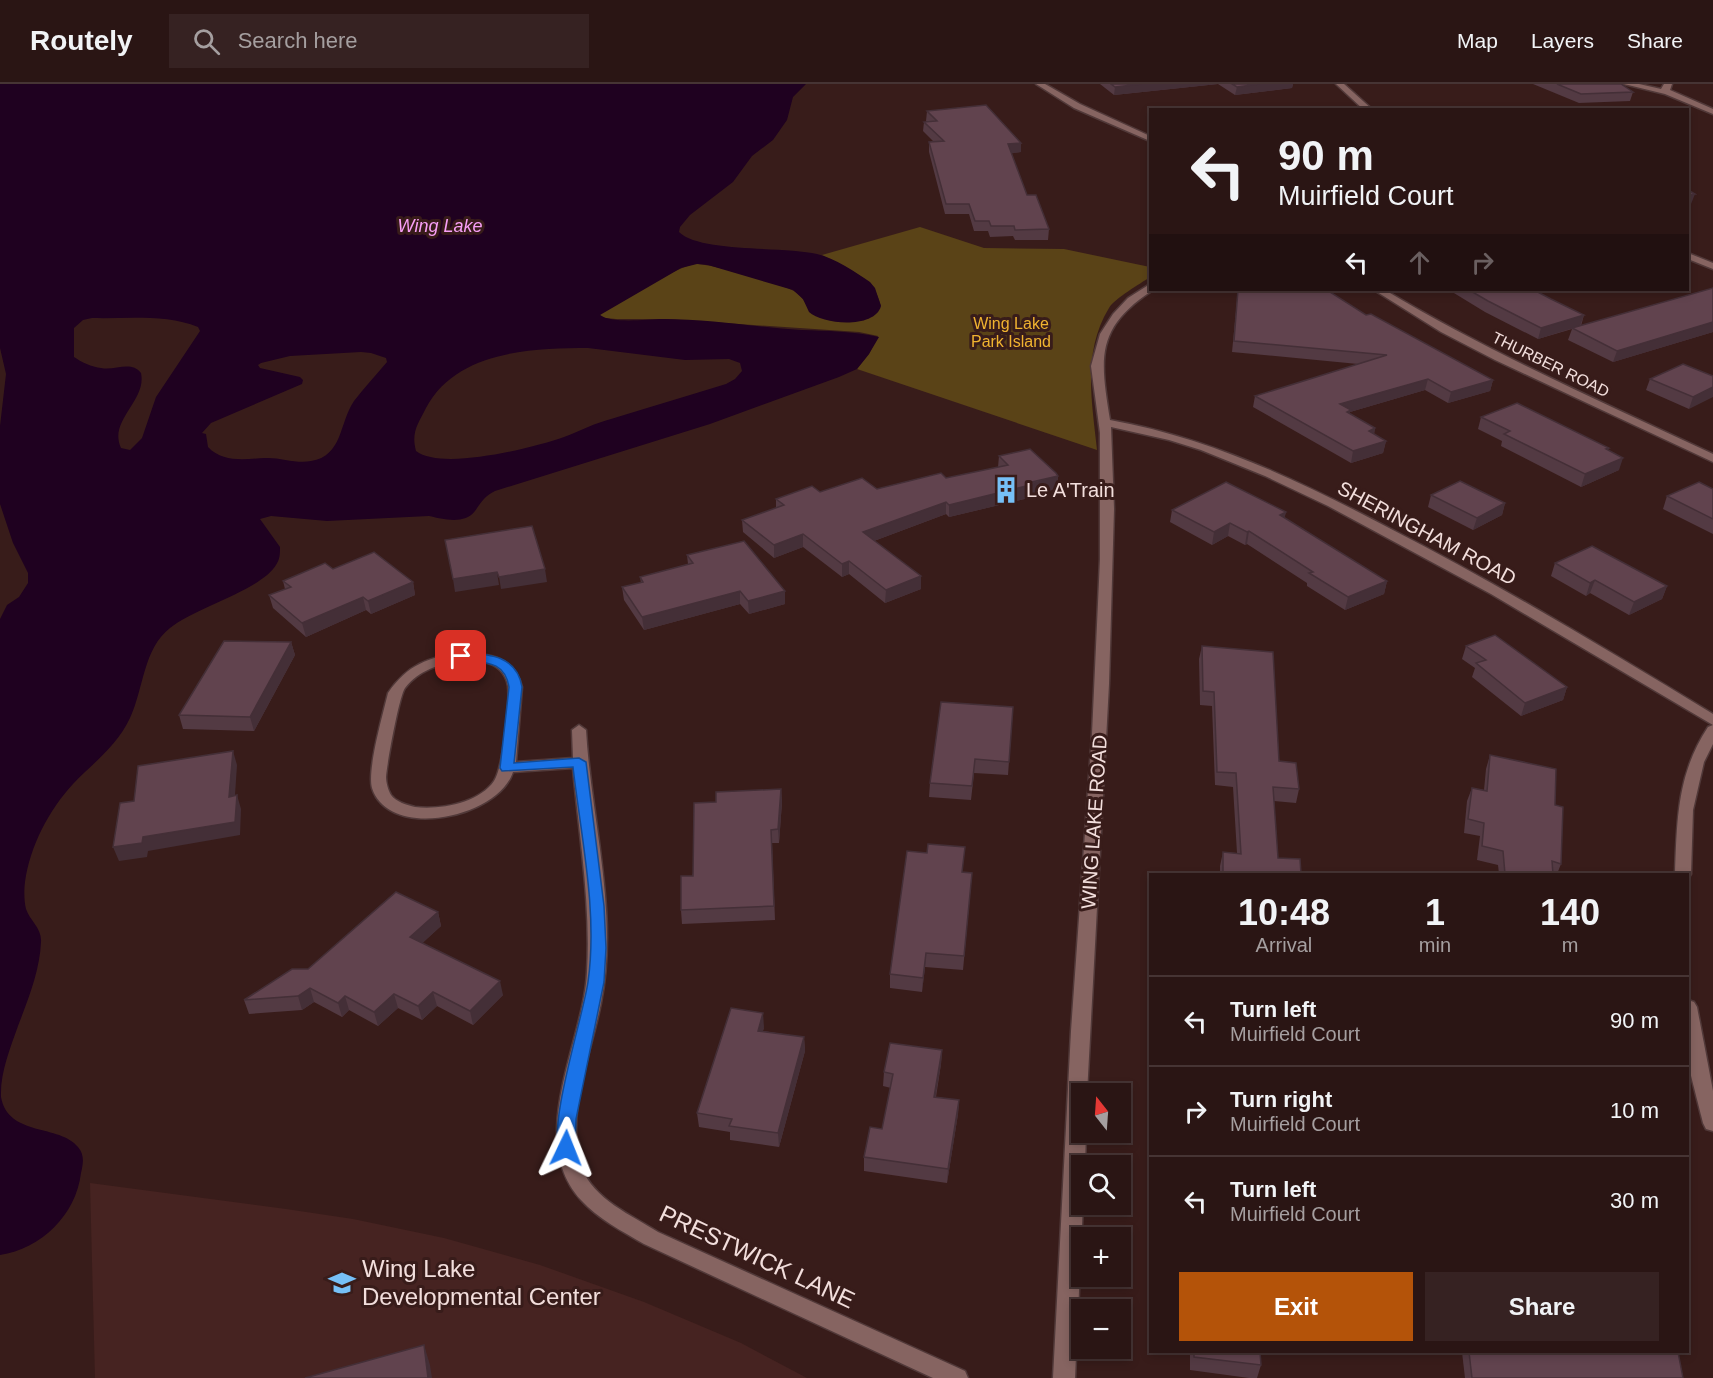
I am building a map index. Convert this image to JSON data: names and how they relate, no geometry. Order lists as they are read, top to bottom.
{
  "streets": {
    "street": [
      "THURBER ROAD",
      "SHERINGHAM ROAD",
      "WING LAKE ROAD",
      "PRESTWICK LANE"
    ]
  },
  "crossings": [
    ["SHERINGHAM ROAD", "WING LAKE ROAD"]
  ],
  "water": ["Wing Lake"],
  "parks": ["Wing Lake Park Island"],
  "places": {
    "building": ["Le A'Train"],
    "school or university": ["Wing Lake Developmental Center"]
  },
  "north": "top",
  "page": {
    "header": "Routely",
    "search": "Search here",
    "nav": ["Map", "Layers", "Share"],
    "turn": ["90 m", "Muirfield Court"],
    "eta": [
      "10:48",
      "Arrival",
      "1",
      "min",
      "140",
      "m"
    ],
    "list": [
      {
        "name": "Turn left",
        "note": "Muirfield Court",
        "value": "90 m"
      },
      {
        "name": "Turn right",
        "note": "Muirfield Court",
        "value": "10 m"
      },
      {
        "name": "Turn left",
        "note": "Muirfield Court",
        "value": "30 m"
      }
    ],
    "map_buttons": ["+", "−"],
    "buttons": ["Exit", "Share"]
  }
}
